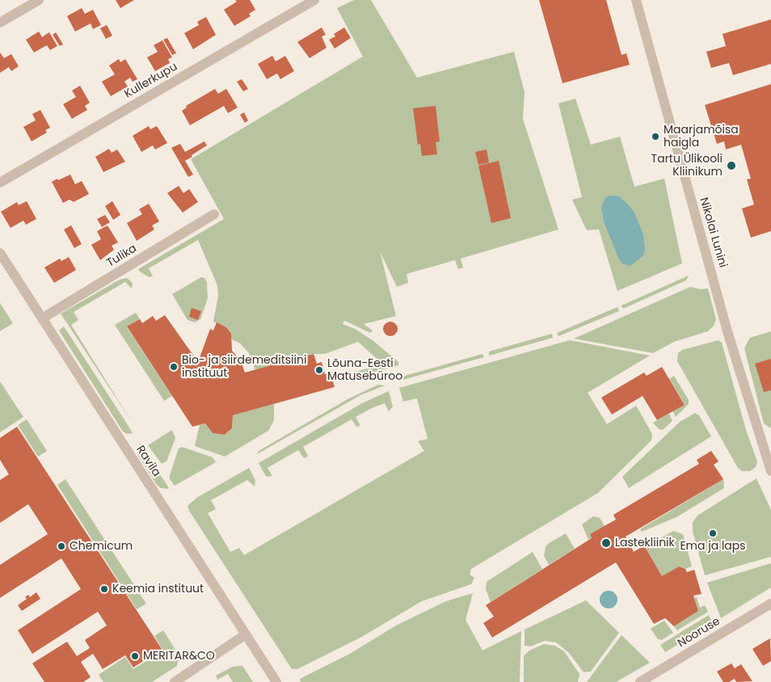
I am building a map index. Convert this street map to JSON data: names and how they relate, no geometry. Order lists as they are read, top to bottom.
{
  "streets": {
    "street": [
      "Kullerkupu",
      "Nikolai Lunini",
      "Tulika",
      "Ravila",
      "Nooruse"
    ]
  },
  "crossings": [
    ["Tulika", "Ravila"]
  ],
  "places": [
    "Maarjamõisa haigla",
    "Tartu Ülikooli Kliinikum",
    "Bio- ja siirdemeditsiini instituut",
    "Lõuna-Eesti Matusebüroo",
    "Ema ja laps",
    "Lastekliinik",
    "Chemicum",
    "Keemia instituut",
    "MERITAR&CO"
  ]
}
